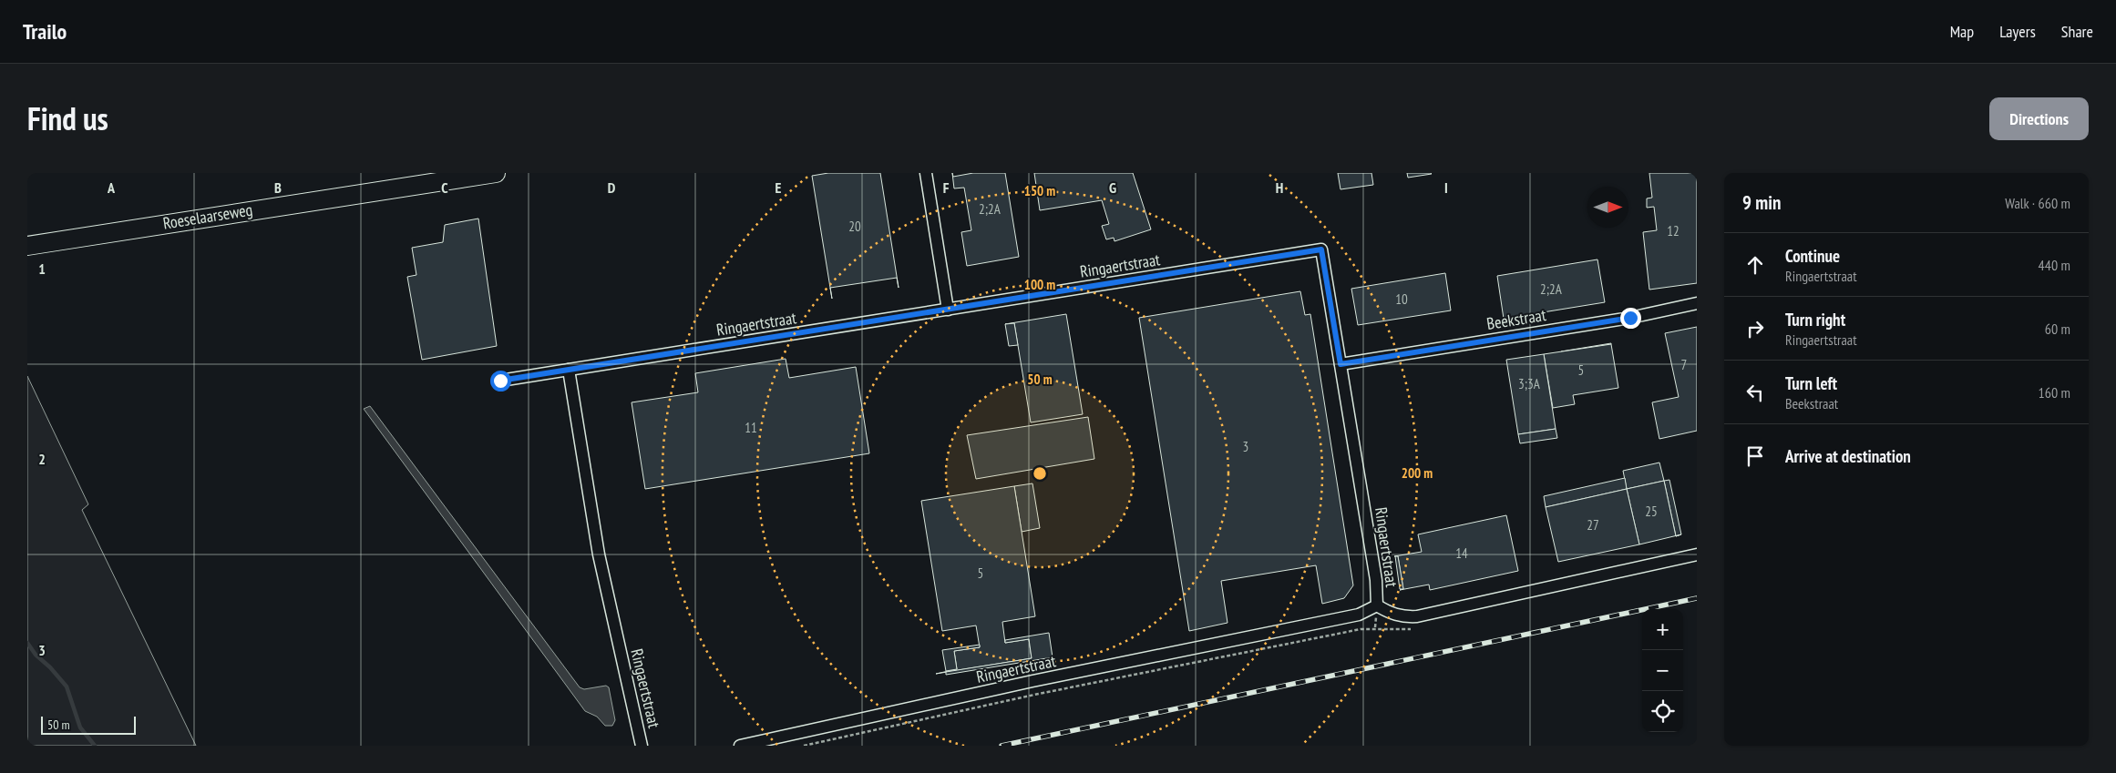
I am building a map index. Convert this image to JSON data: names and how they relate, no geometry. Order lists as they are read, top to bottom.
{
  "streets": {
    "main road": ["Roeselaarseweg"],
    "street": ["Ringaertstraat", "Beekstraat"]
  },
  "crossings": [
    ["Ringaertstraat", "Beekstraat"]
  ],
  "house_numbers": [
    "2;2A",
    "20",
    "12",
    "2;2A",
    "10",
    "7",
    "5",
    "3;3A",
    "11",
    "3",
    "25",
    "27",
    "14",
    "5"
  ],
  "scale_bar": "50 m",
  "north": "right",
  "page": {
    "header": "Trailo",
    "nav": ["Map", "Layers", "Share"],
    "title": "Find us",
    "buttons": "Directions",
    "heading": ["9 min", "Walk · 660 m"],
    "list": [
      ["Continue", "Ringaertstraat", "440 m"],
      ["Turn right", "Ringaertstraat", "60 m"],
      ["Turn left", "Beekstraat", "160 m"],
      "Arrive at destination"
    ],
    "map_buttons": ["+", "−"],
    "scale": "50 m"
  },
  "grid": {
    "columns": [
      "A",
      "B",
      "C",
      "D",
      "E",
      "F",
      "G",
      "H",
      "I"
    ],
    "rows": ["1", "2", "3"]
  },
  "rings": [
    "150 m",
    "100 m",
    "50 m",
    "200 m"
  ]
}
